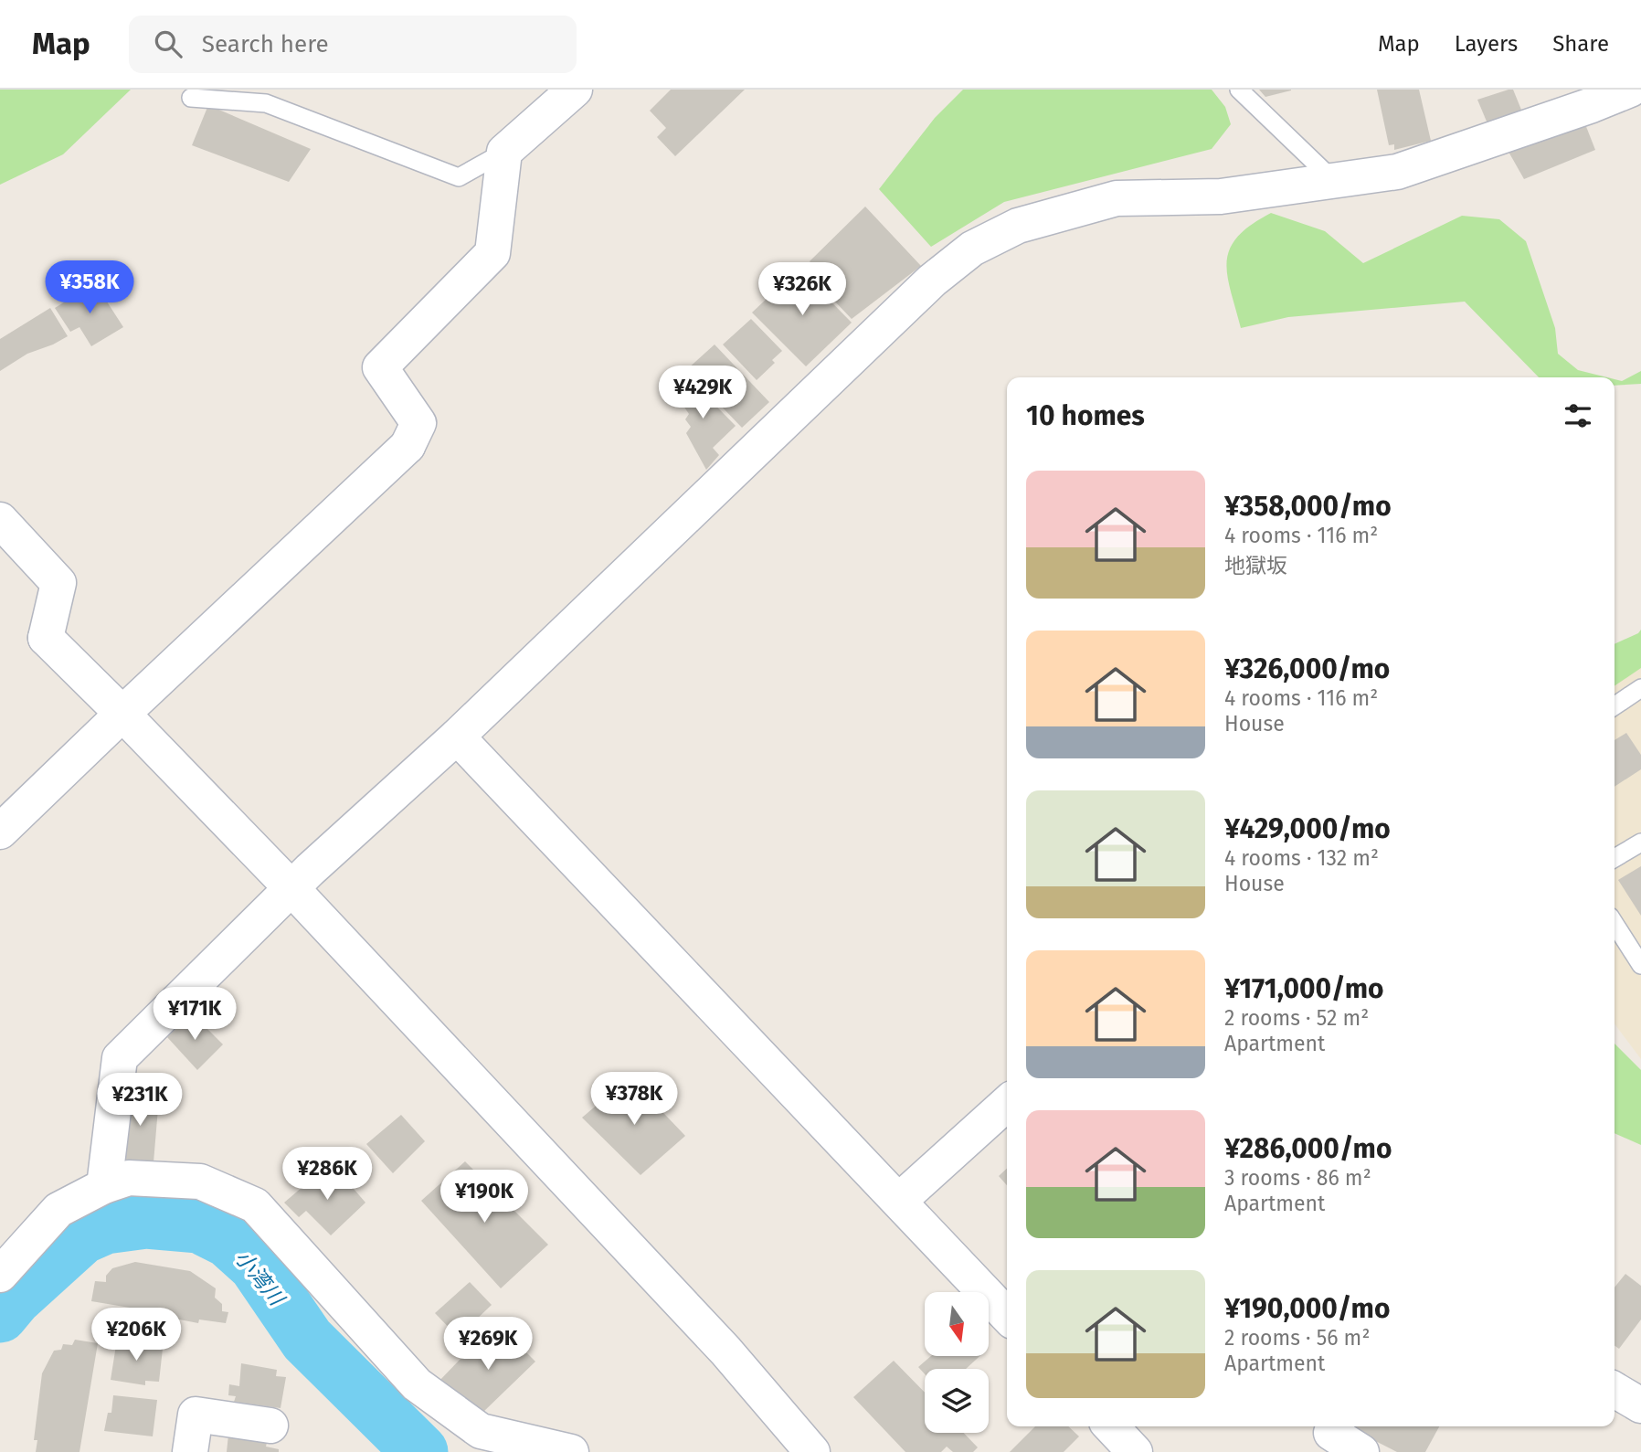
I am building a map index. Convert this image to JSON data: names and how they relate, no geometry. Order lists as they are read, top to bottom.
{
  "water": ["小湾川"],
  "north": "bottom",
  "page": {
    "header": "Map",
    "search": "Search here",
    "nav": ["Map", "Layers", "Share"],
    "price": [
      "¥358K",
      "¥326K",
      "¥429K",
      "¥171K",
      "¥378K",
      "¥231K",
      "¥286K",
      "¥190K",
      "¥206K",
      "¥269K"
    ],
    "heading": "10 homes",
    "list": [
      {
        "name": "¥358,000/mo",
        "note": "4 rooms · 116 m² · 地獄坂"
      },
      {
        "name": "¥326,000/mo",
        "note": "4 rooms · 116 m² · House"
      },
      {
        "name": "¥429,000/mo",
        "note": "4 rooms · 132 m² · House"
      },
      {
        "name": "¥171,000/mo",
        "note": "2 rooms · 52 m² · Apartment"
      },
      {
        "name": "¥286,000/mo",
        "note": "3 rooms · 86 m² · Apartment"
      },
      {
        "name": "¥190,000/mo",
        "note": "2 rooms · 56 m² · Apartment"
      }
    ]
  }
}
